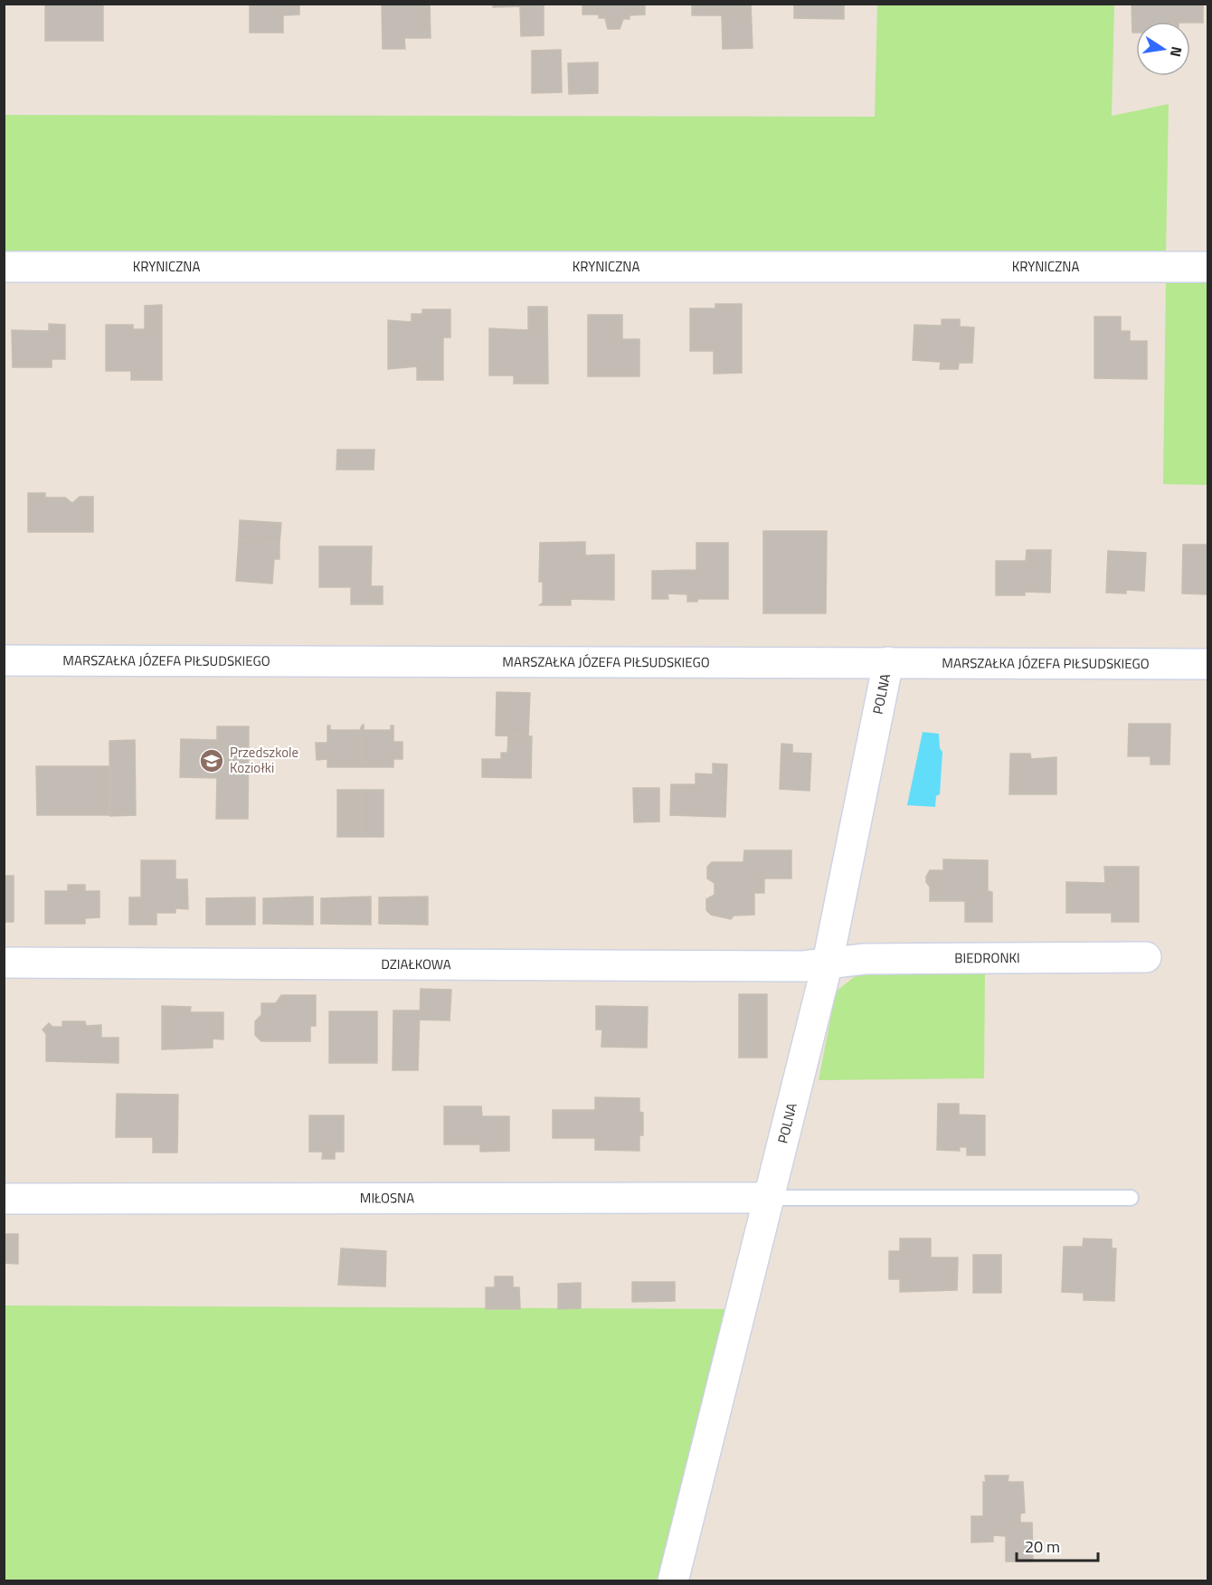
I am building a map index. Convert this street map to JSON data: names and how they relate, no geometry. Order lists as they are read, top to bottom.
{
  "streets": {
    "street": [
      "KRYNICZNA",
      "MARSZAŁKA JÓZEFA PIŁSUDSKIEGO",
      "POLNA",
      "BIEDRONKI",
      "DZIAŁKOWA",
      "MIŁOSNA"
    ]
  },
  "crossings": [
    ["MARSZAŁKA JÓZEFA PIŁSUDSKIEGO", "POLNA"],
    ["POLNA", "BIEDRONKI"],
    ["POLNA", "DZIAŁKOWA"],
    ["POLNA", "MIŁOSNA"],
    ["BIEDRONKI", "DZIAŁKOWA"]
  ],
  "places": {
    "school or university": ["Przedszkole Koziołki"]
  },
  "scale_bar": "20 m",
  "north": "right"
}
